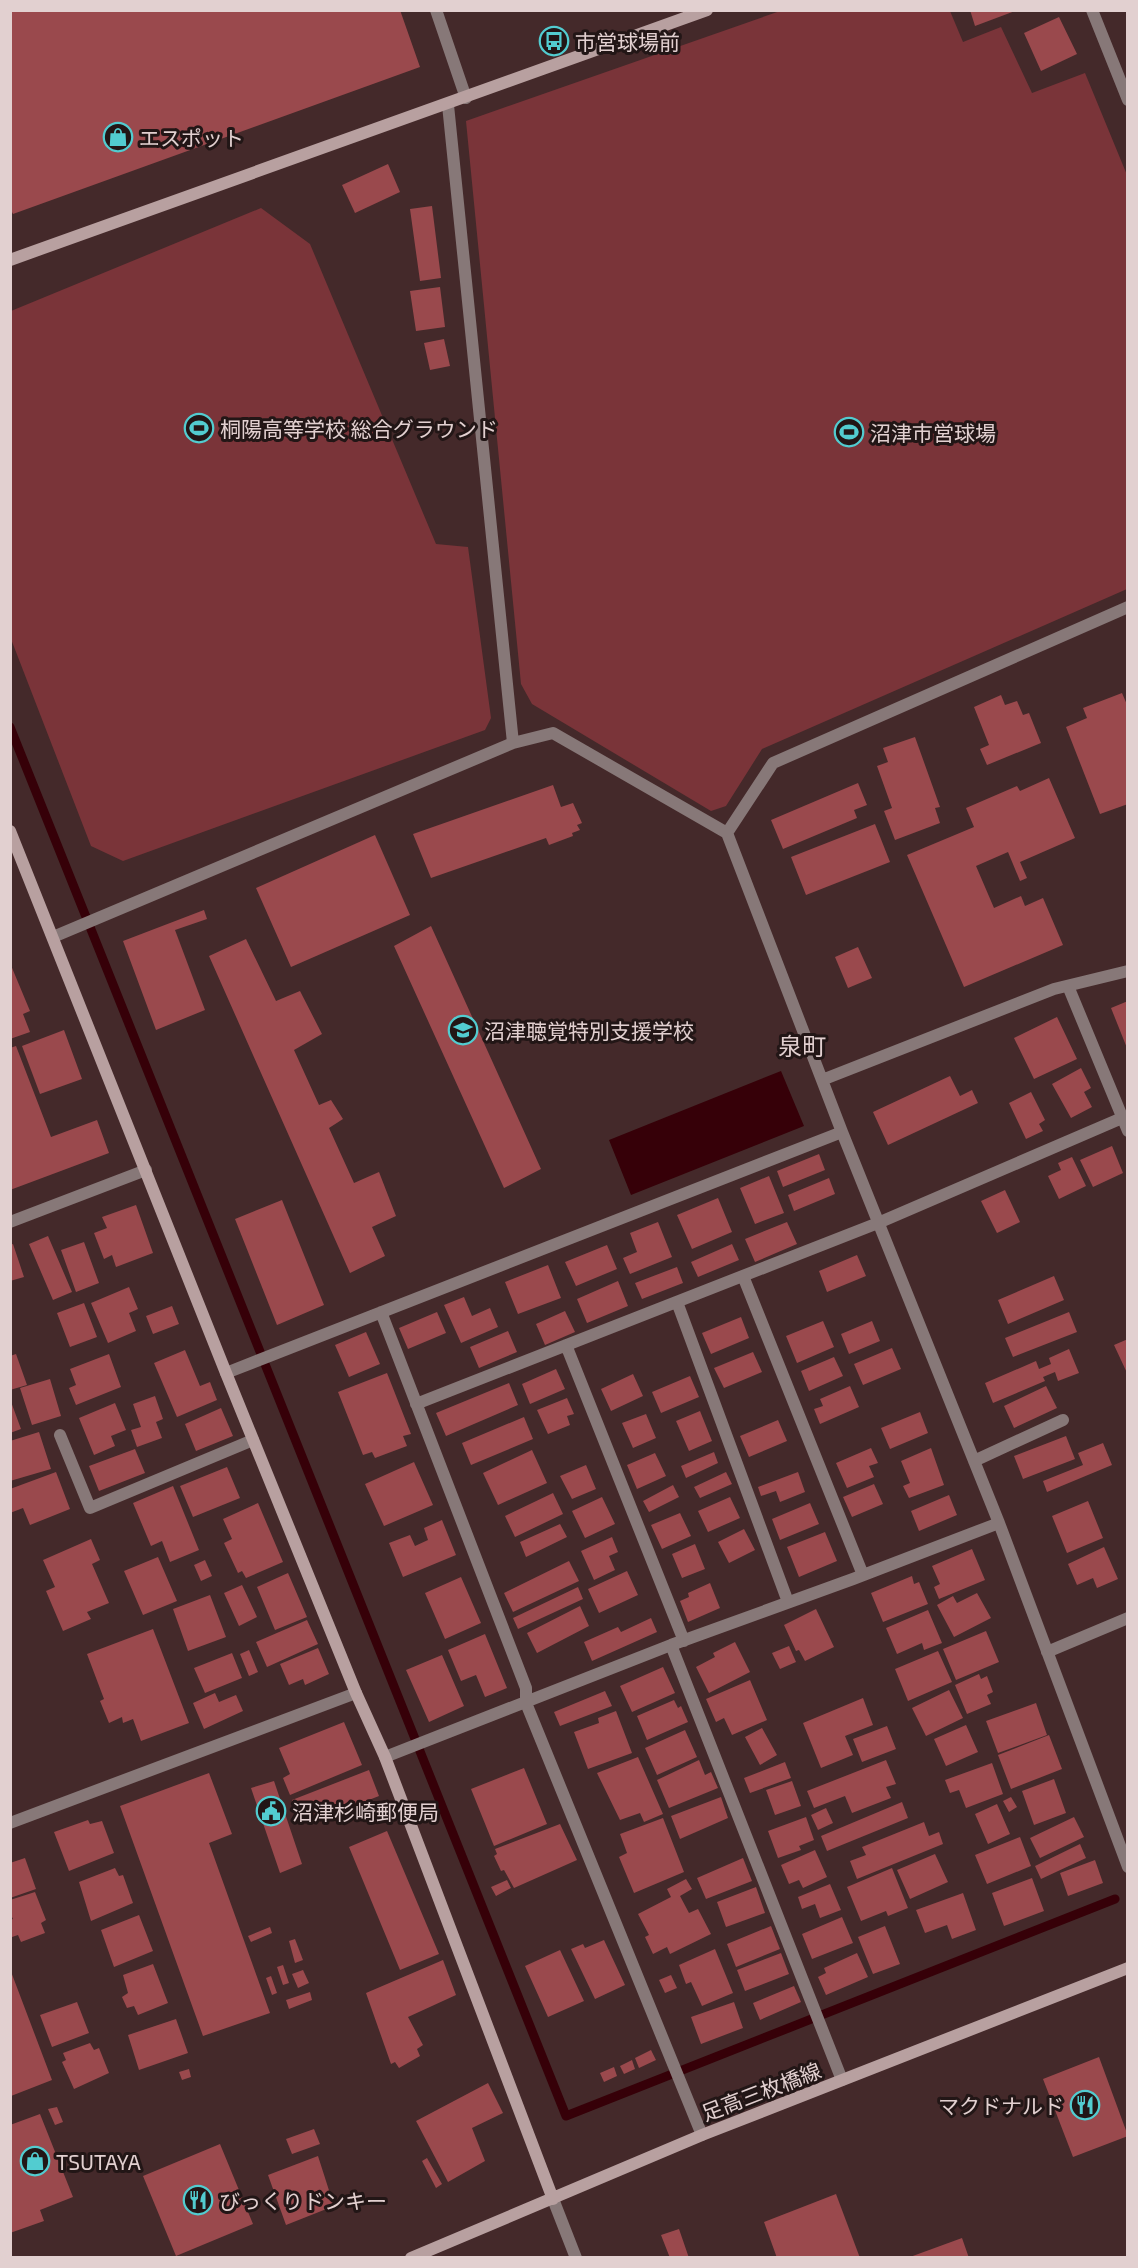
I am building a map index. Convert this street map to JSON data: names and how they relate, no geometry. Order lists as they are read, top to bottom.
{
  "streets": {
    "street": ["足高三枚橋線"]
  },
  "districts": ["泉町"],
  "places": {
    "bus stop": ["市営球場前"],
    "shop": ["エスポット", "TSUTAYA"],
    "sports": ["桐陽高等学校 総合グラウンド", "沼津市営球場"],
    "school or university": ["沼津聴覚特別支援学校"],
    "public building": ["沼津杉崎郵便局"],
    "restaurant": ["マクドナルド", "びっくりドンキー"]
  }
}
